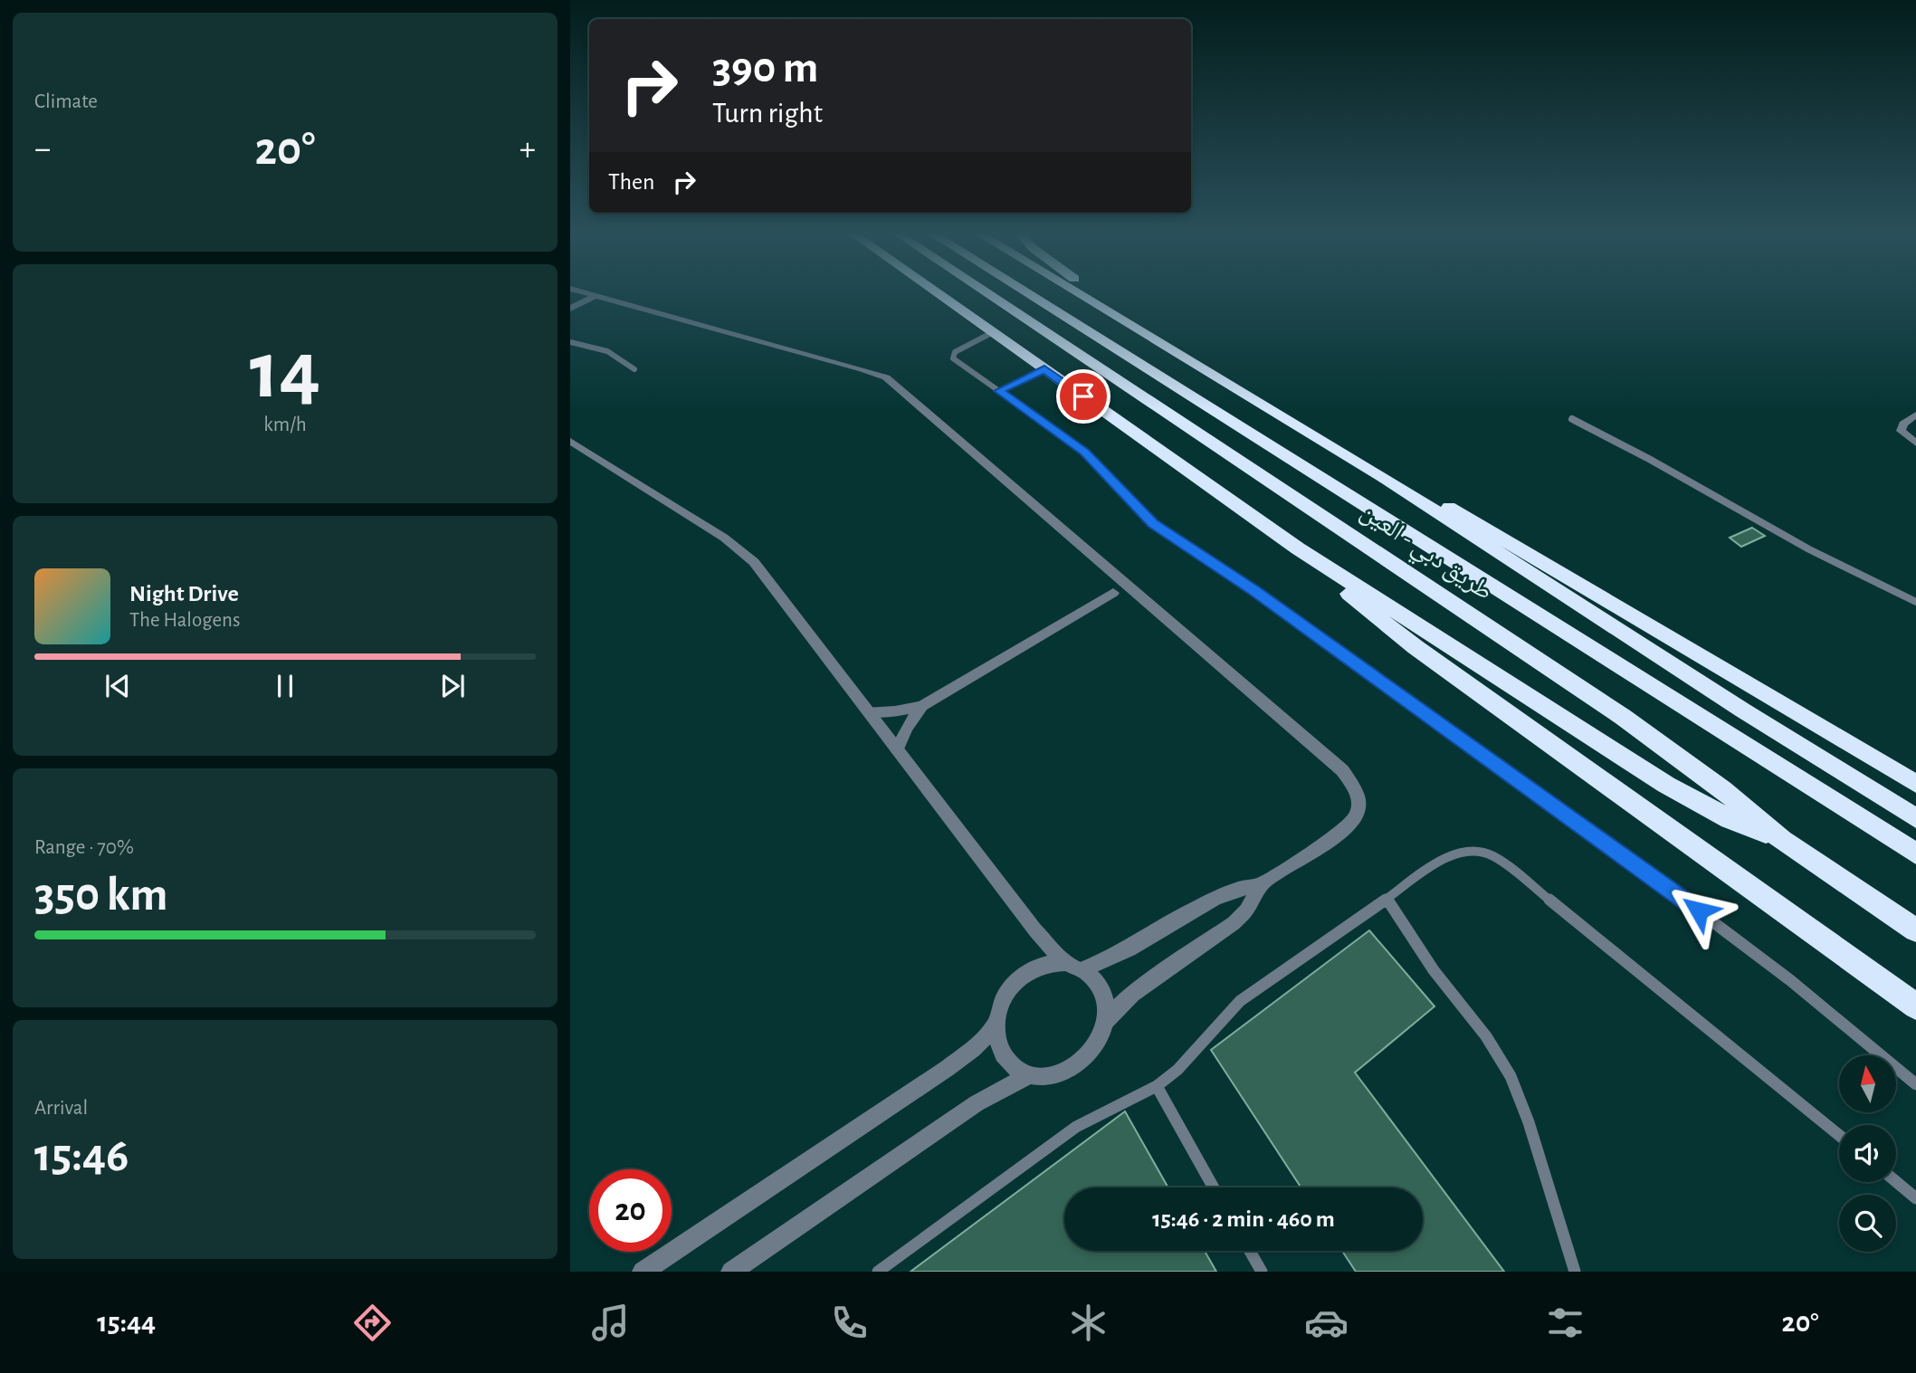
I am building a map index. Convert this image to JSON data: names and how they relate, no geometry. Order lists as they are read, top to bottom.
{
  "streets": {
    "highway": ["طريق دبي - العين"]
  },
  "north": "top",
  "page": {
    "tile": [
      "Climate",
      ["14", "km/h"],
      ["Range · 70%", "350 km"],
      ["Arrival", "15:46"]
    ],
    "turn": ["390 m", "Turn right"],
    "heat": ["−", "20°", "+"],
    "then": "Then",
    "song": ["Night Drive", "The Halogens"],
    "limit": "20",
    "trip": "15:46 · 2 min · 460 m",
    "tabs": ["15:44", "20°"]
  }
}
